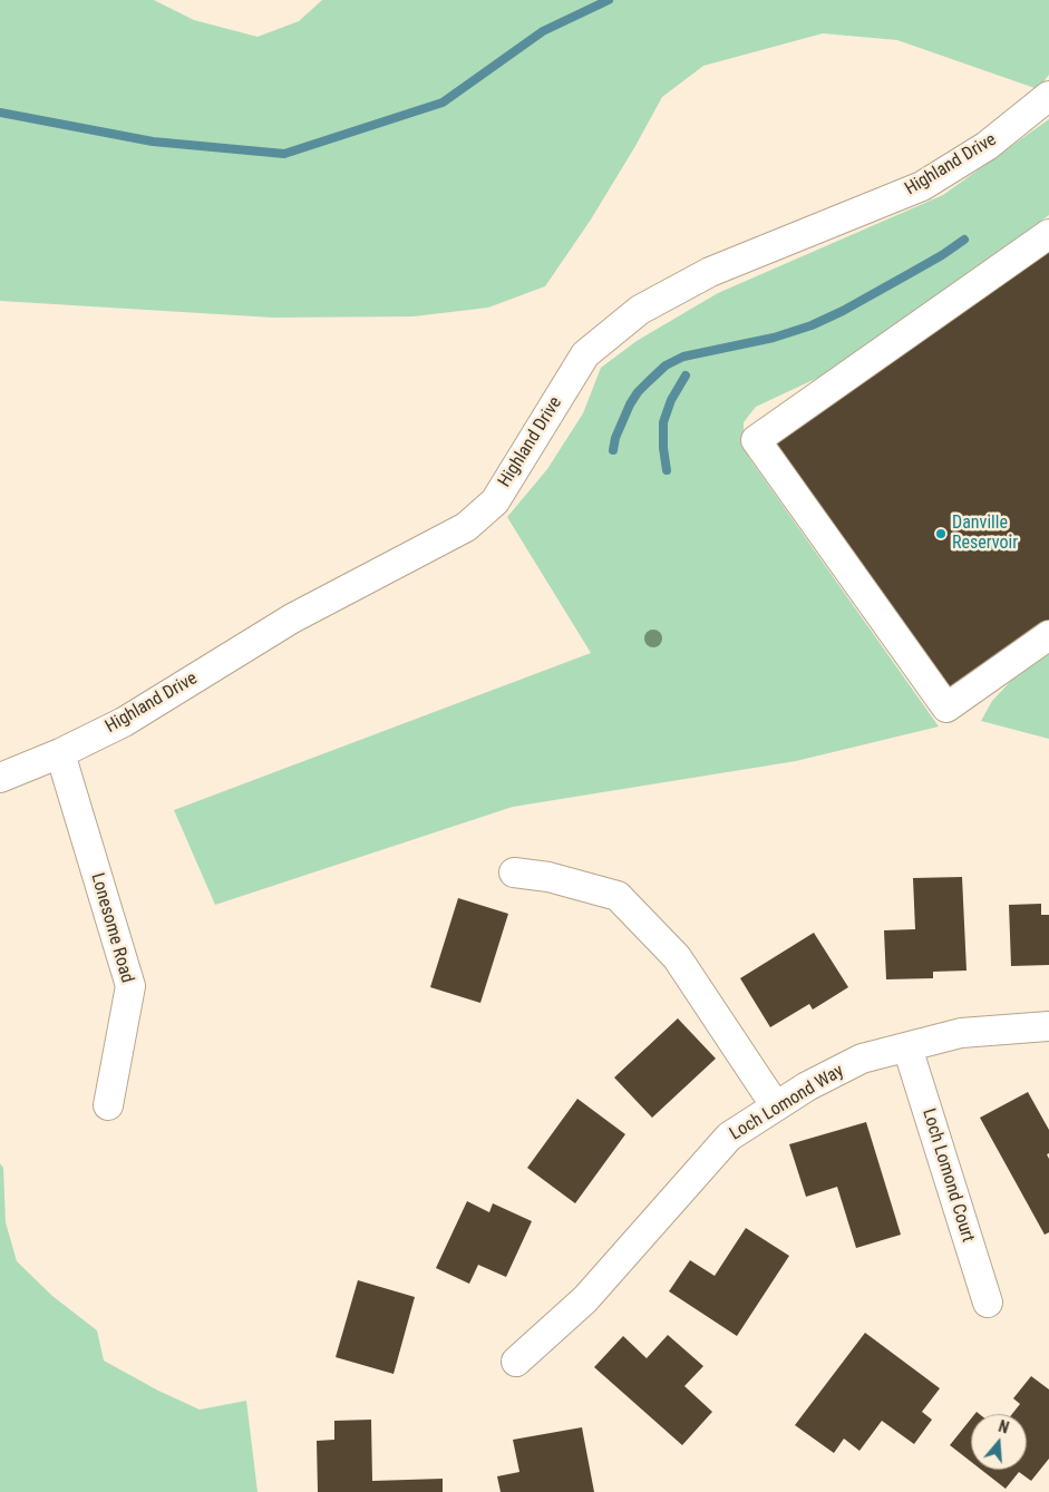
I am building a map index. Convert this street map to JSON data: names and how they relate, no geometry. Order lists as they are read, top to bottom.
{
  "streets": {
    "street": [
      "Highland Drive",
      "Lonesome Road",
      "Loch Lomond Way",
      "Loch Lomond Court"
    ]
  },
  "crossings": [
    ["Highland Drive", "Lonesome Road"],
    ["Loch Lomond Way", "Loch Lomond Court"]
  ],
  "places": ["Danville Reservoir"],
  "north": "top"
}
